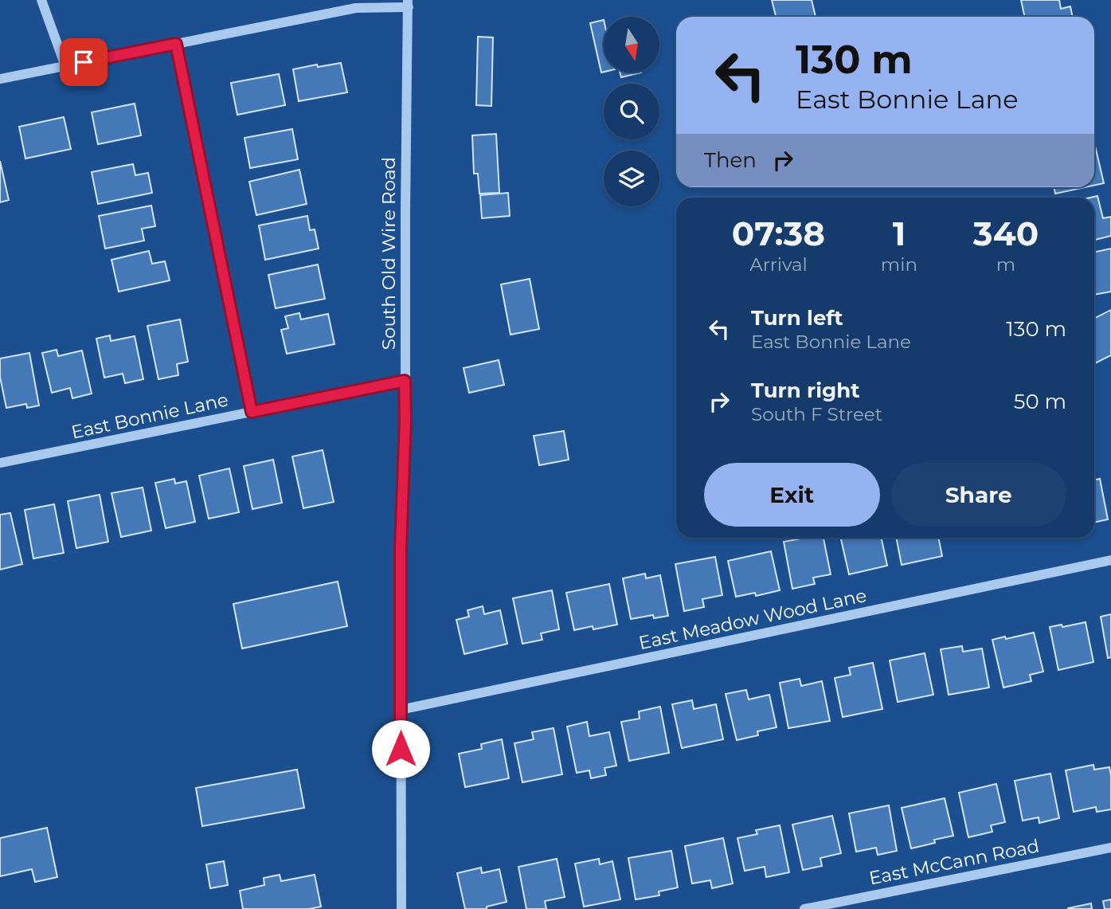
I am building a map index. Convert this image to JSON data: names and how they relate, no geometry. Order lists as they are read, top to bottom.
{
  "streets": {
    "street": [
      "South Old Wire Road",
      "East Bonnie Lane",
      "East Meadow Wood Lane",
      "East McCann Road"
    ]
  },
  "crossings": [
    ["South Old Wire Road", "East Bonnie Lane"],
    ["South Old Wire Road", "East Meadow Wood Lane"]
  ],
  "north": "bottom",
  "page": {
    "turn": ["130 m", "East Bonnie Lane"],
    "then": "Then",
    "eta": [
      "07:38",
      "Arrival",
      "1",
      "min",
      "340",
      "m"
    ],
    "list": [
      {
        "name": "Turn left",
        "note": "East Bonnie Lane",
        "value": "130 m"
      },
      {
        "name": "Turn right",
        "note": "South F Street",
        "value": "50 m"
      }
    ],
    "buttons": ["Exit", "Share"]
  }
}
